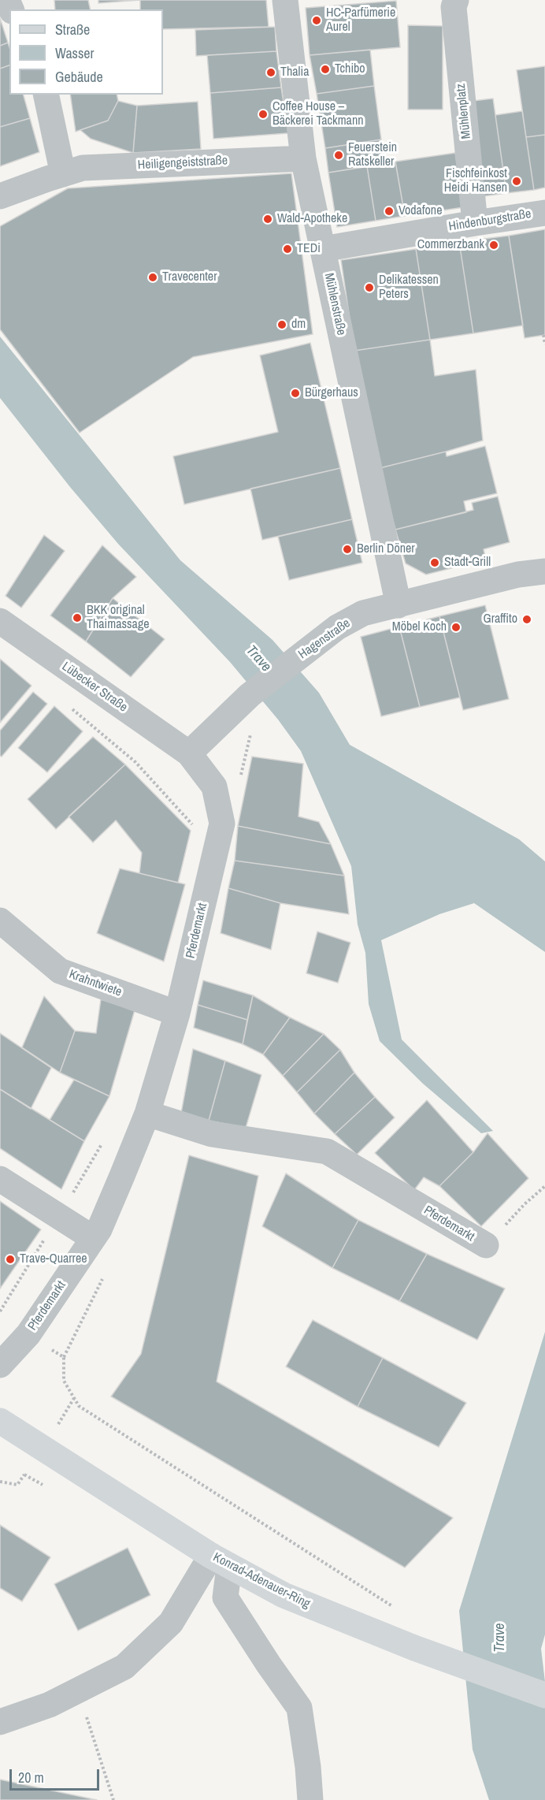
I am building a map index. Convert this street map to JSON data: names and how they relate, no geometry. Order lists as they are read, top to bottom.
{
  "streets": {
    "main road": ["Konrad-Adenauer-Ring"],
    "street": [
      "Mühlenplatz",
      "Heiligengeiststraße",
      "Hindenburgstraße",
      "Mühlenstraße",
      "Hagenstraße",
      "Lübecker Straße",
      "Pferdemarkt",
      "Krahntwiete"
    ]
  },
  "crossings": [
    ["Mühlenplatz", "Hindenburgstraße"],
    ["Heiligengeiststraße", "Mühlenstraße"],
    ["Hindenburgstraße", "Mühlenstraße"],
    ["Mühlenstraße", "Hagenstraße"],
    ["Hagenstraße", "Lübecker Straße"],
    ["Hagenstraße", "Pferdemarkt"],
    ["Lübecker Straße", "Pferdemarkt"],
    ["Pferdemarkt", "Krahntwiete"]
  ],
  "water": ["Trave"],
  "places": [
    "HC-Parfümerie Aurel",
    "Tchibo",
    "Thalia",
    "Coffee House – Bäckerei Tackmann",
    "Feuerstein Ratskeller",
    "Fischfeinkost Heidi Hansen",
    "Vodafone",
    "Wald-Apotheke",
    "Commerzbank",
    "TEDi",
    "Travecenter",
    "Delikatessen Peters",
    "dm",
    "Bürgerhaus",
    "Berlin Döner",
    "Stadt-Grill",
    "BKK original Thaimassage",
    "Graffito",
    "Möbel Koch",
    "Trave-Quarree"
  ],
  "legend": ["Straße", "Wasser", "Gebäude"],
  "scale_bar": "20 m"
}
